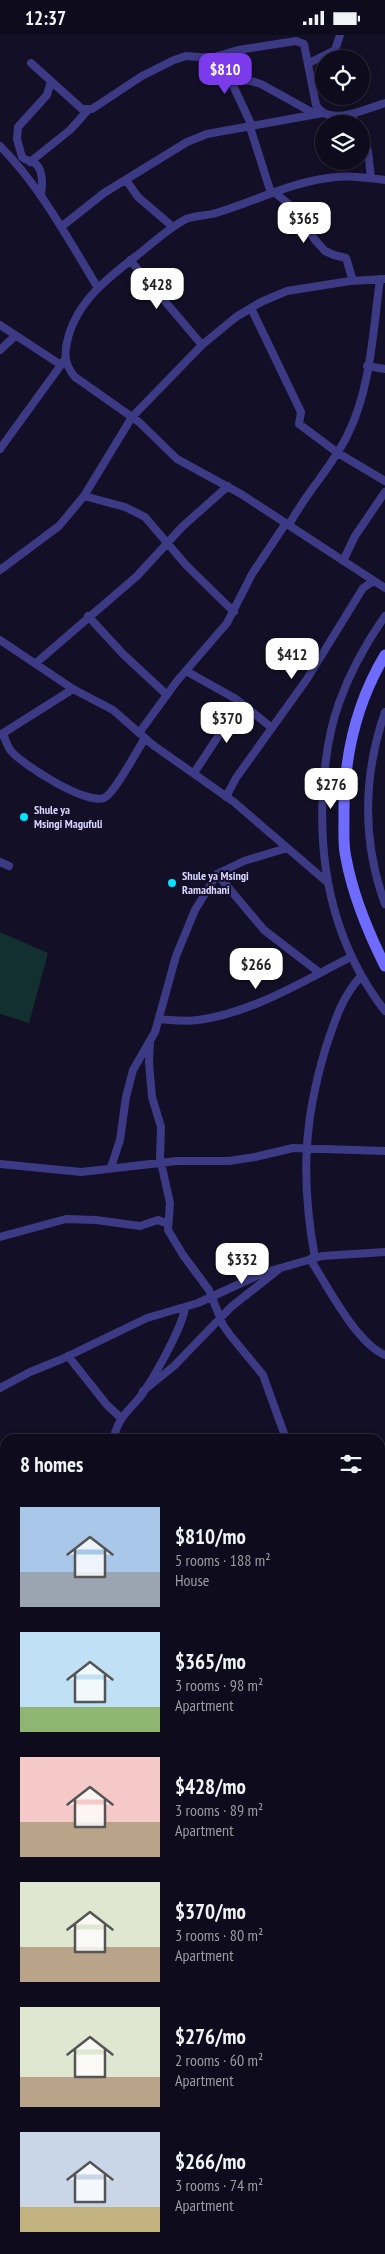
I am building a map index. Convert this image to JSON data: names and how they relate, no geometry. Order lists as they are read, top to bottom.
{
  "places": ["Shule ya Msingi Magufuli", "Shule ya Msingi Ramadhani"],
  "page": {
    "status": "12:37",
    "price": [
      "$810",
      "$365",
      "$428",
      "$412",
      "$370",
      "$276",
      "$266",
      "$332"
    ],
    "heading": "8 homes",
    "list": [
      {
        "name": "$810/mo",
        "note": "5 rooms · 188 m² · House"
      },
      {
        "name": "$365/mo",
        "note": "3 rooms · 98 m² · Apartment"
      },
      {
        "name": "$428/mo",
        "note": "3 rooms · 89 m² · Apartment"
      },
      {
        "name": "$370/mo",
        "note": "3 rooms · 80 m² · Apartment"
      },
      {
        "name": "$276/mo",
        "note": "2 rooms · 60 m² · Apartment"
      },
      {
        "name": "$266/mo",
        "note": "3 rooms · 74 m² · Apartment"
      }
    ]
  }
}
